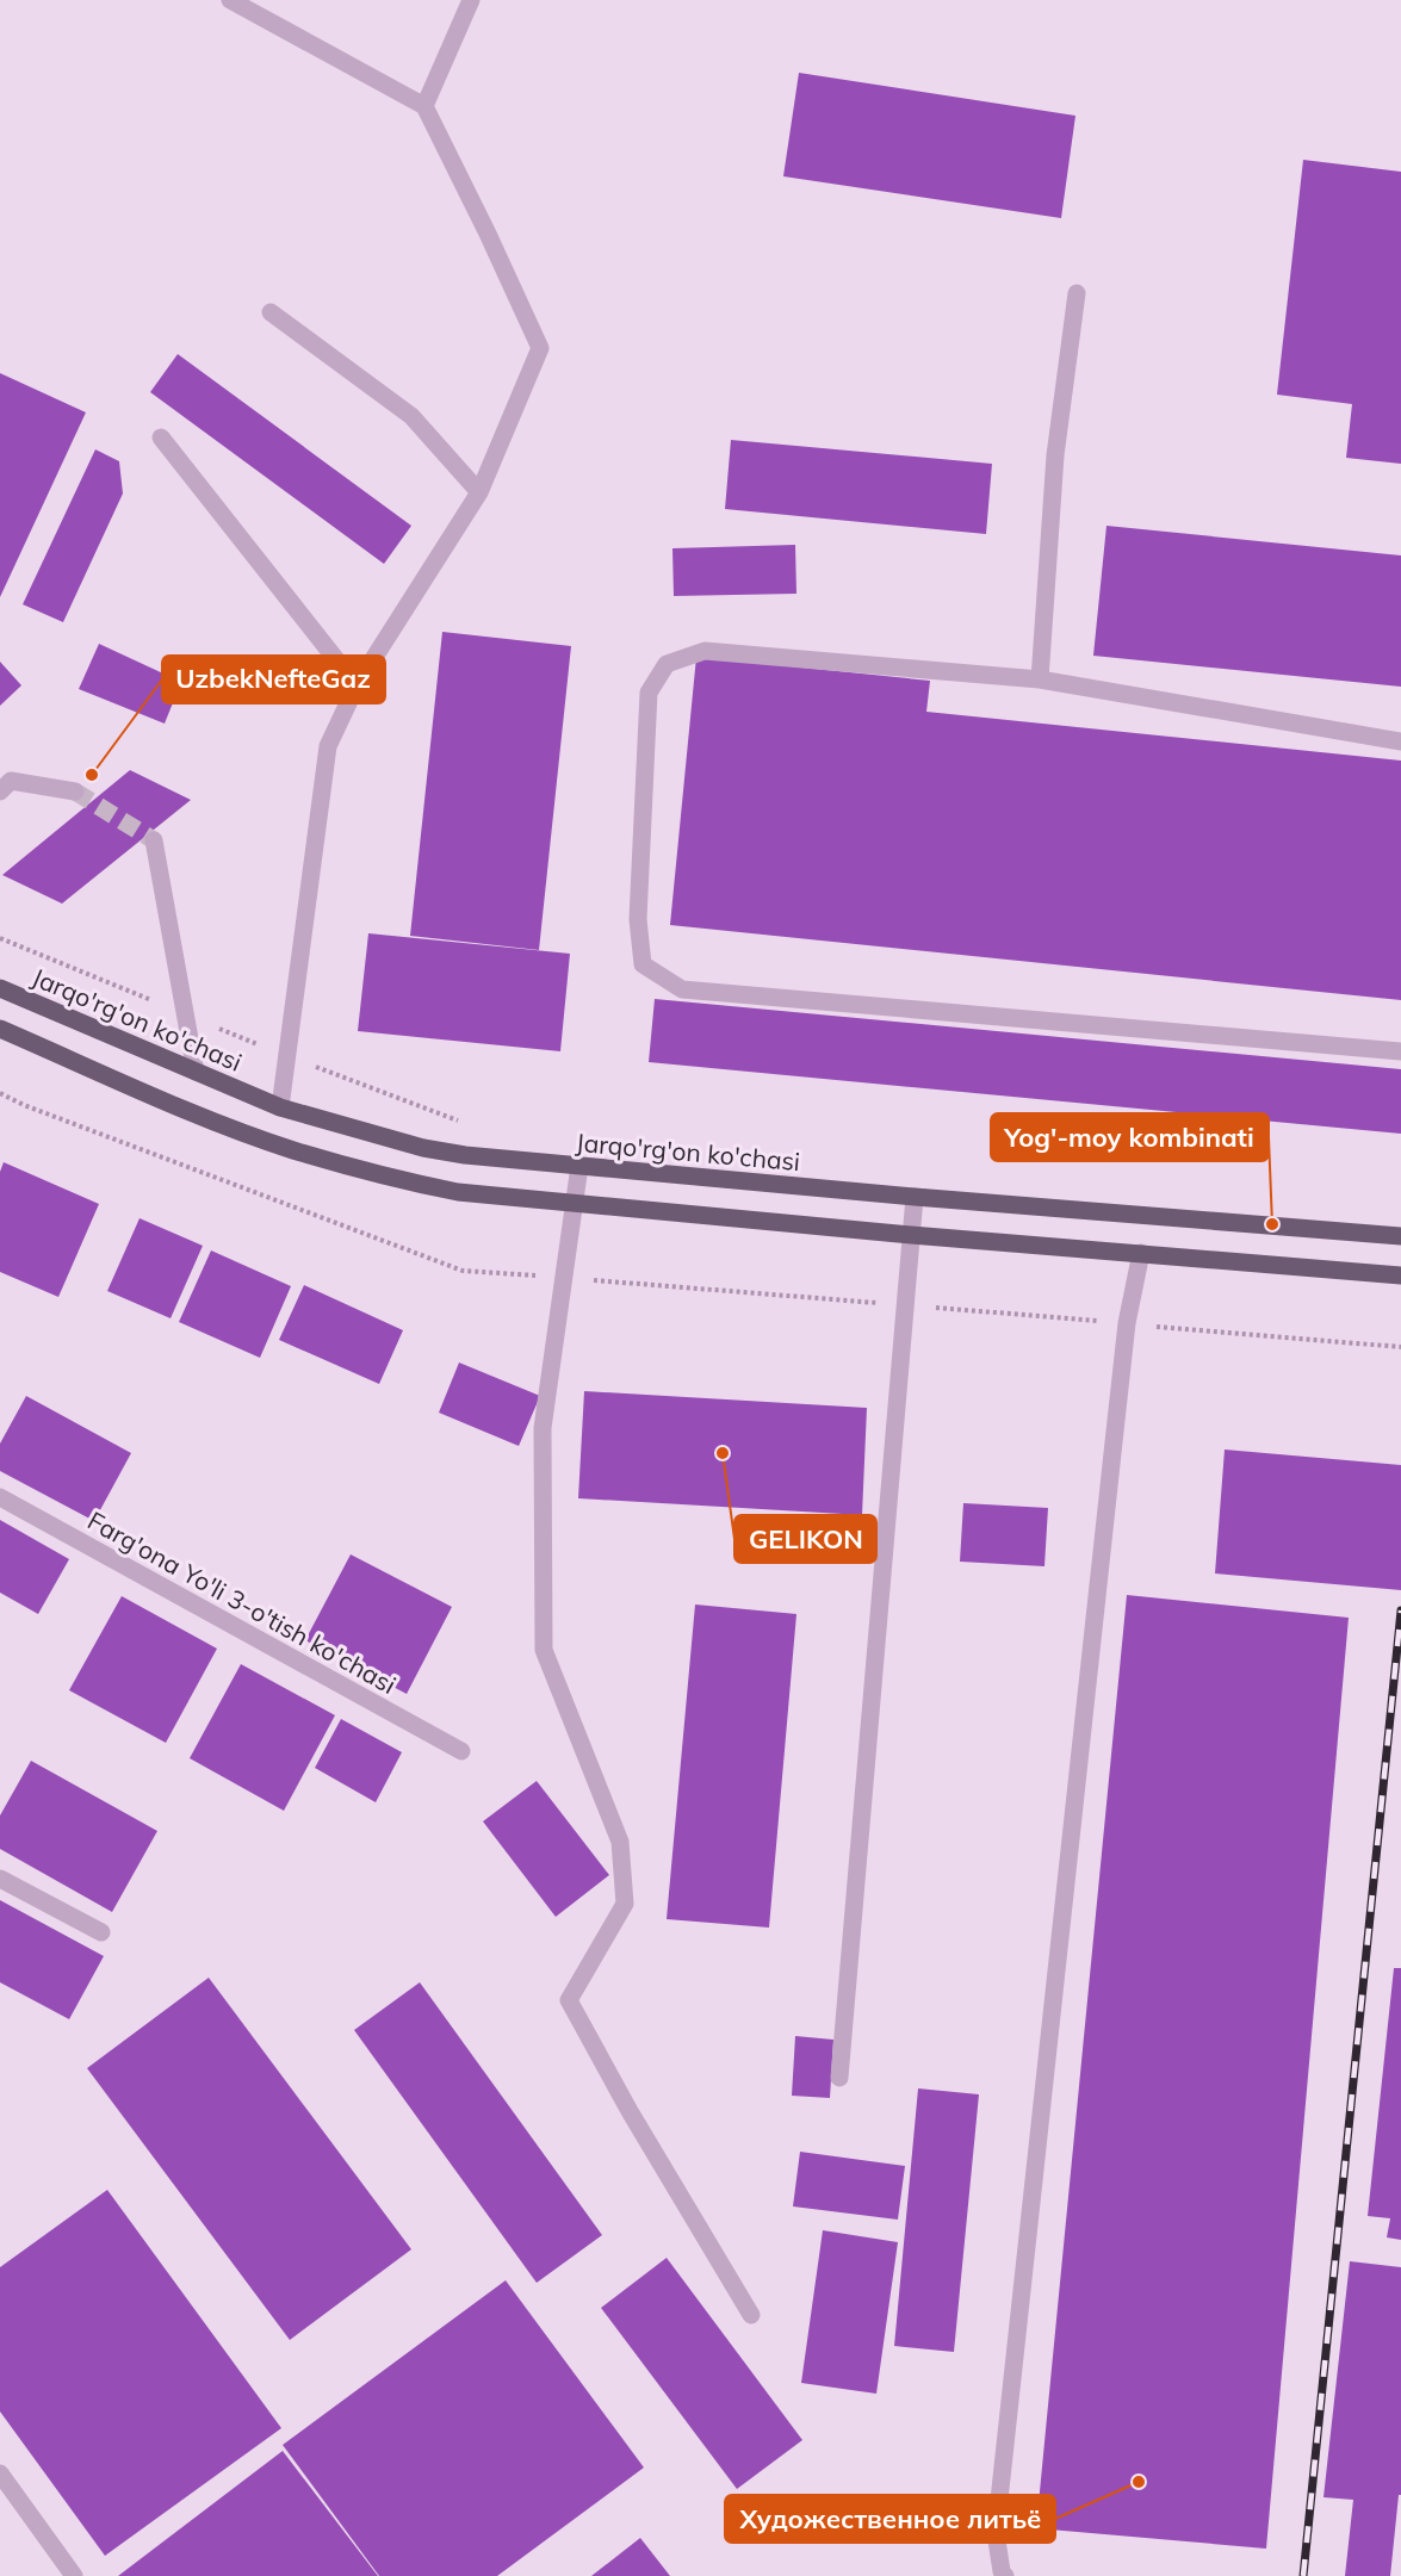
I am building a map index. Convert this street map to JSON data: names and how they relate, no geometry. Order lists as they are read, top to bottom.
{
  "streets": {
    "main road": ["Jarqo'rg'on ko'chasi"],
    "street": ["Farg'ona Yo'li 3-o'tish ko'chasi"]
  },
  "places": [
    "UzbekNefteGaz",
    "Yog'-moy kombinati",
    "GELIKON",
    "Художественное литьё"
  ]
}
